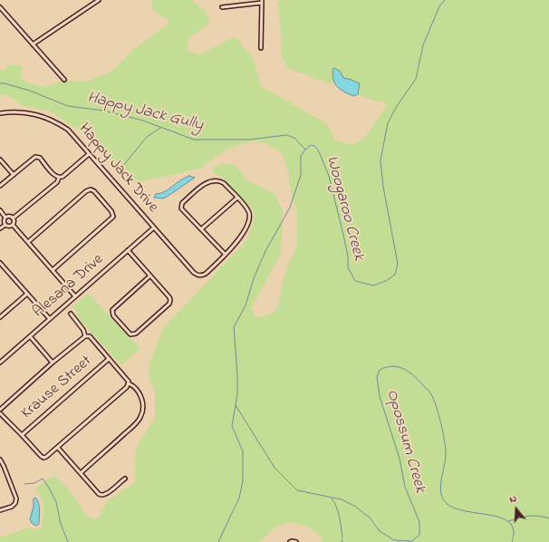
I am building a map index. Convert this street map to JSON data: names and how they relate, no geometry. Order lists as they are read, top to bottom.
{
  "streets": {
    "street": ["Happy Jack Drive", "Alesana Drive", "Krause Street"]
  },
  "crossings": [
    ["Happy Jack Drive", "Alesana Drive"]
  ],
  "water": ["Happy Jack Gully", "Woogaroo Creek", "Opossum Creek"],
  "north": "top"
}
